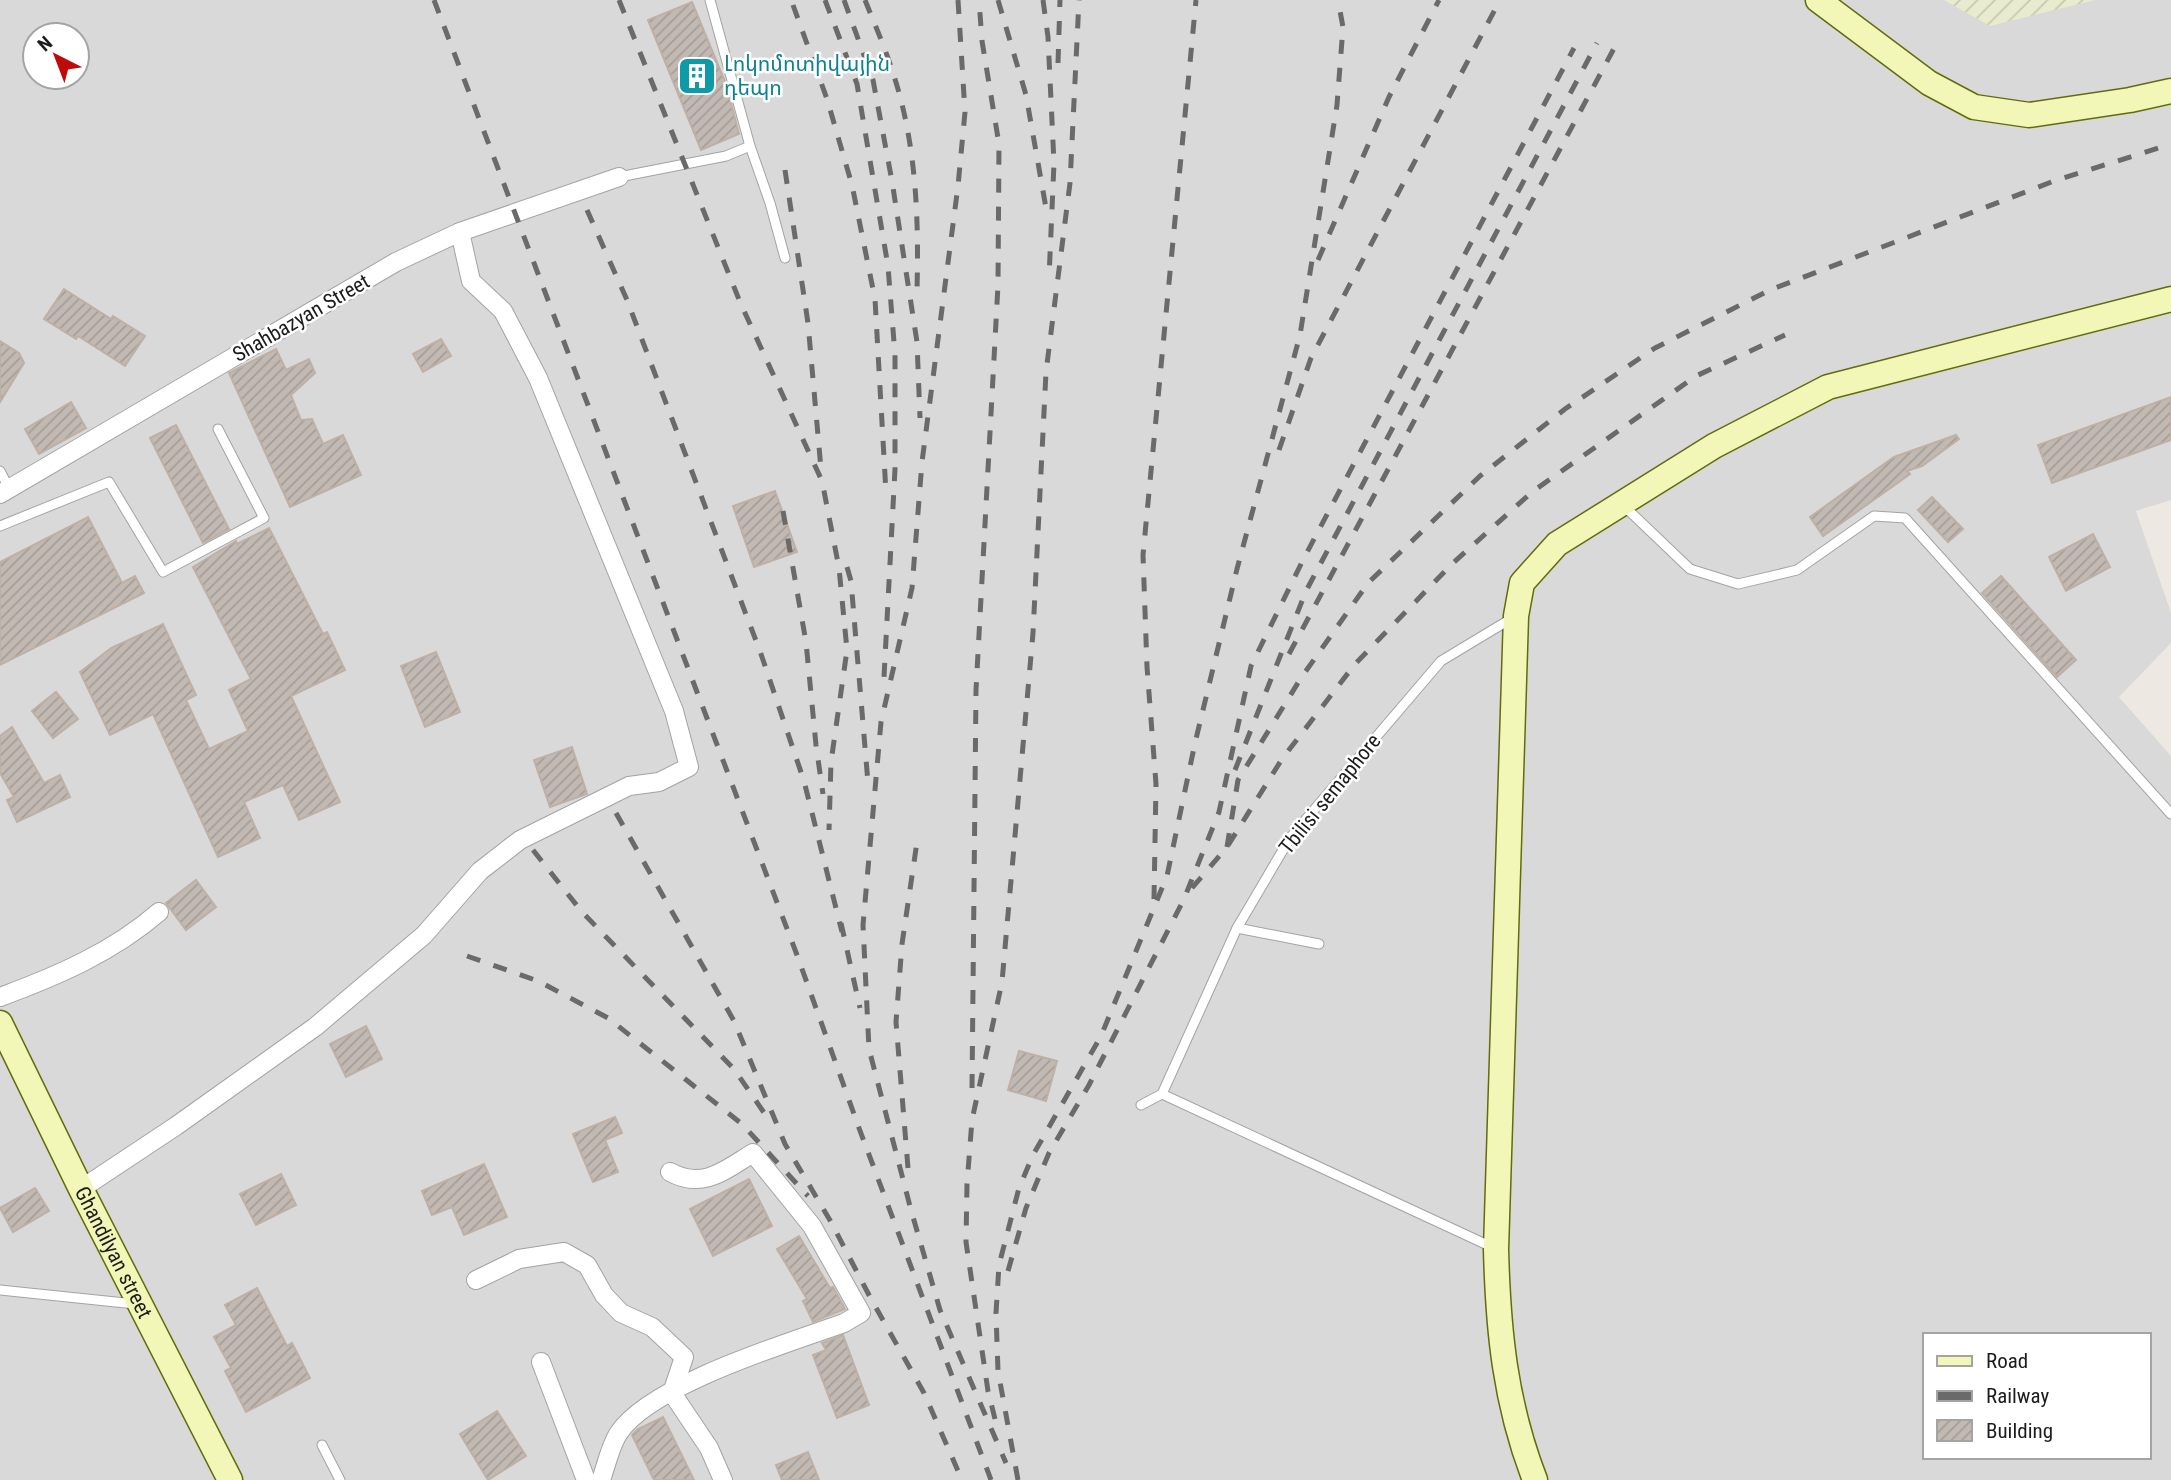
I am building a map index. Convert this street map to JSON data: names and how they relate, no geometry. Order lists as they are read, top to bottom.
{
  "streets": {
    "street": ["Shahbazyan Street", "Ghandilyan street"],
    "lane": ["Tbilisi semaphore"]
  },
  "places": {
    "building": ["Լոկոմոտիվային դեպո"]
  },
  "legend": ["Road", "Railway", "Building"],
  "north": "top left"
}
